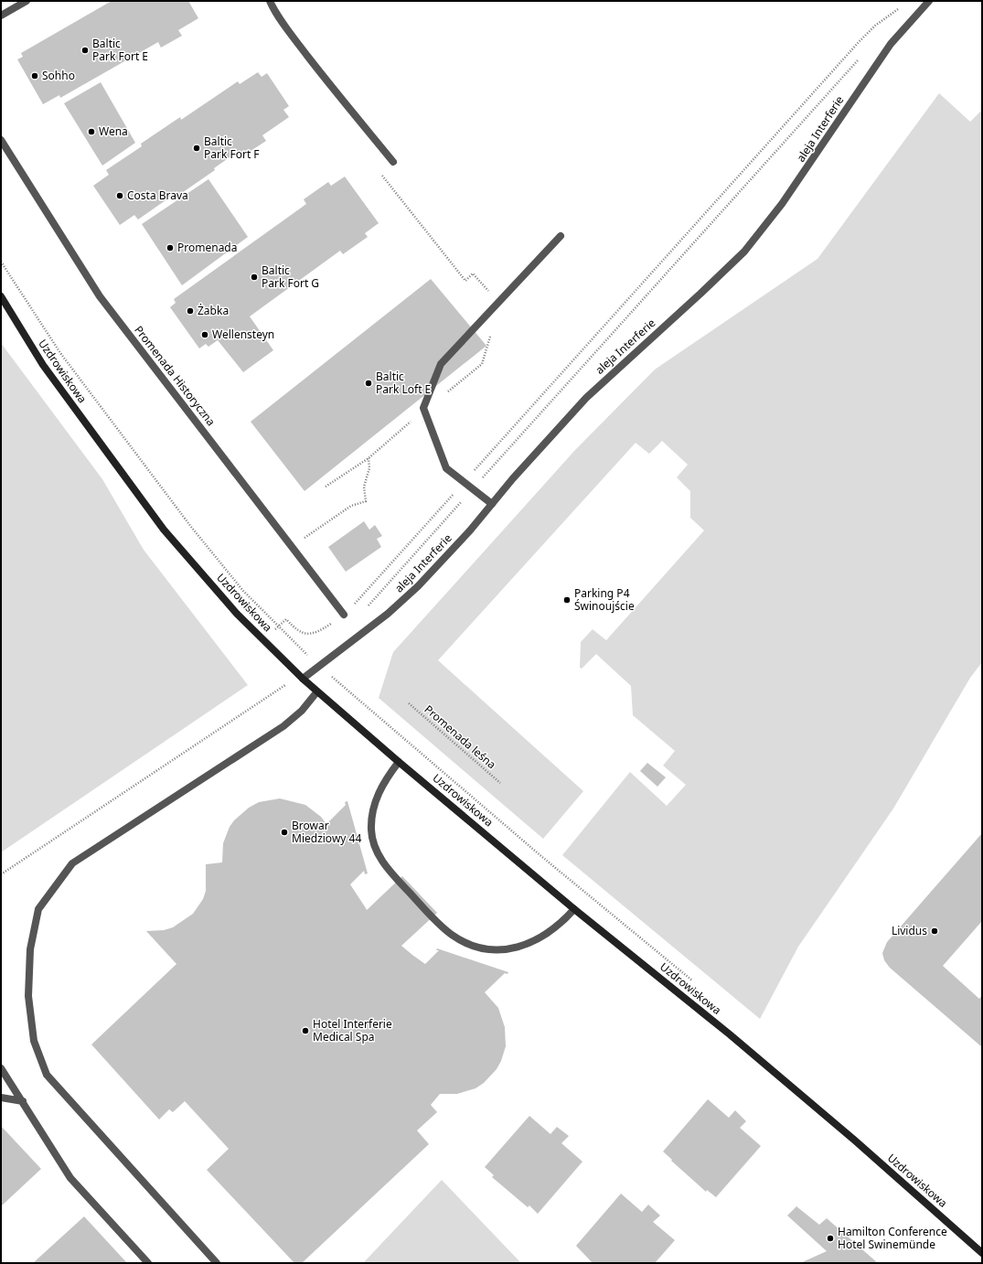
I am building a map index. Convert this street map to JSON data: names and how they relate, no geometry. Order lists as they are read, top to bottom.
{
  "streets": {
    "street": ["aleja Interferie", "Uzdrowiskowa", "Promenada Historyczna"],
    "path": ["Promenada leśna"]
  },
  "crossings": [
    ["aleja Interferie", "Uzdrowiskowa"]
  ],
  "places": [
    "Baltic Park Fort E",
    "Sohho",
    "Wena",
    "Baltic Park Fort F",
    "Costa Brava",
    "Promenada",
    "Baltic Park Fort G",
    "Żabka",
    "Wellensteyn",
    "Baltic Park Loft E",
    "Parking P4 Świnoujście",
    "Browar Miedziowy 44",
    "Lividus",
    "Hotel Interferie Medical Spa",
    "Hamilton Conference Hotel Swinemünde"
  ]
}
